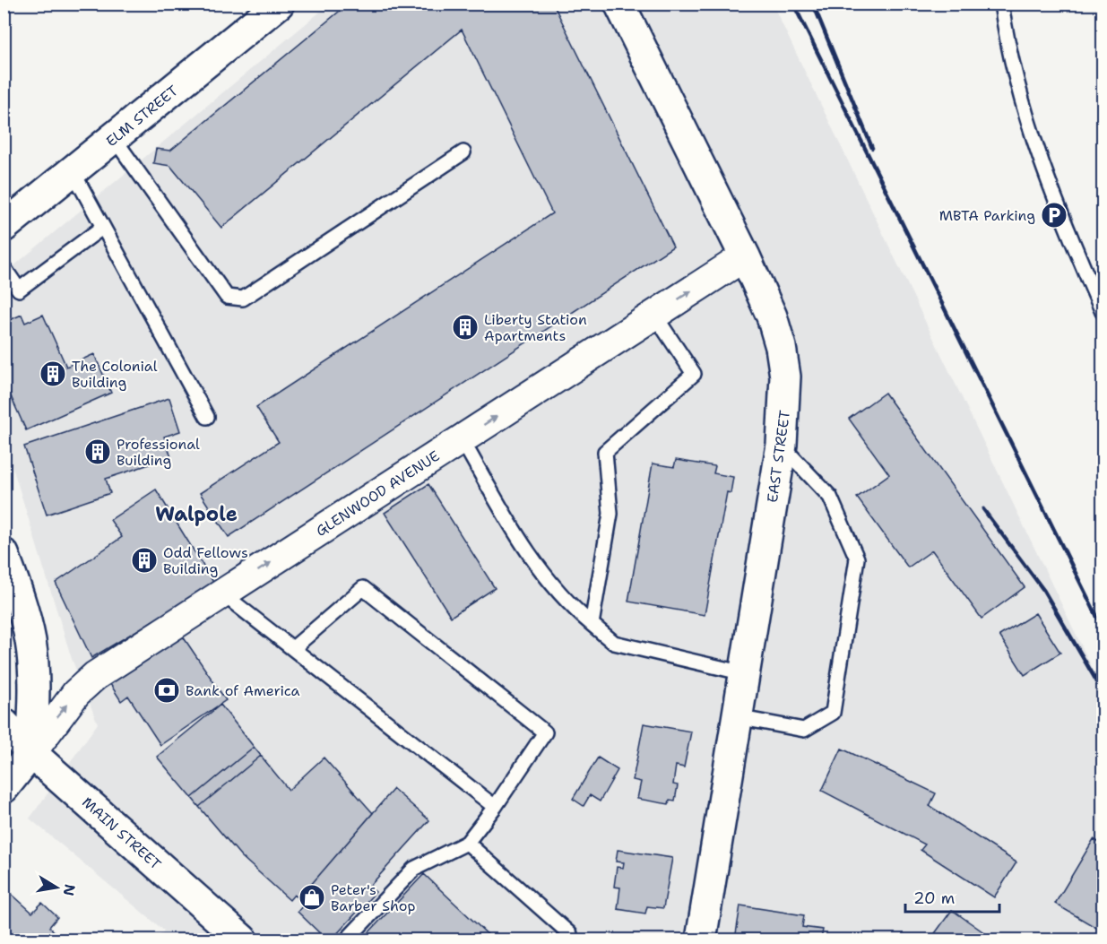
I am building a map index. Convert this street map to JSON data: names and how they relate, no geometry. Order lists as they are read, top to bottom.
{
  "streets": {
    "main road": ["ELM STREET", "EAST STREET", "MAIN STREET"],
    "street": ["GLENWOOD AVENUE"]
  },
  "crossings": [
    ["EAST STREET", "GLENWOOD AVENUE"],
    ["GLENWOOD AVENUE", "MAIN STREET"]
  ],
  "one_way": ["GLENWOOD AVENUE"],
  "districts": ["Walpole"],
  "places": {
    "parking": ["MBTA Parking"],
    "building": [
      "Liberty Station Apartments",
      "The Colonial Building",
      "Professional Building",
      "Odd Fellows Building"
    ],
    "bank": ["Bank of America"],
    "shop": ["Peter's Barber Shop"]
  },
  "scale_bar": "20 m",
  "north": "right"
}
